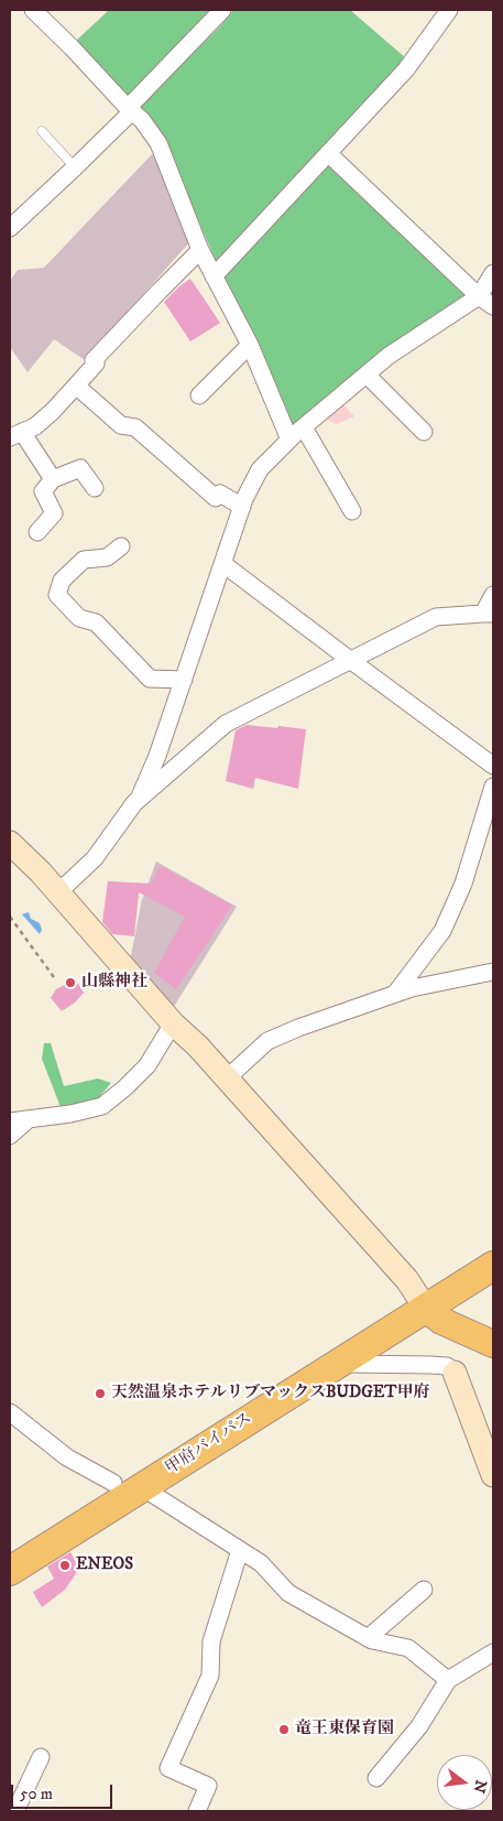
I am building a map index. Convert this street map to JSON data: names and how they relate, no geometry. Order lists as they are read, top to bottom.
{
  "streets": {
    "highway": ["甲府バイパス"]
  },
  "places": [
    "山縣神社",
    "天然温泉ホテルリブマックスBUDGET甲府",
    "ENEOS",
    "竜王東保育園"
  ],
  "scale_bar": "50 m",
  "north": "right"
}
